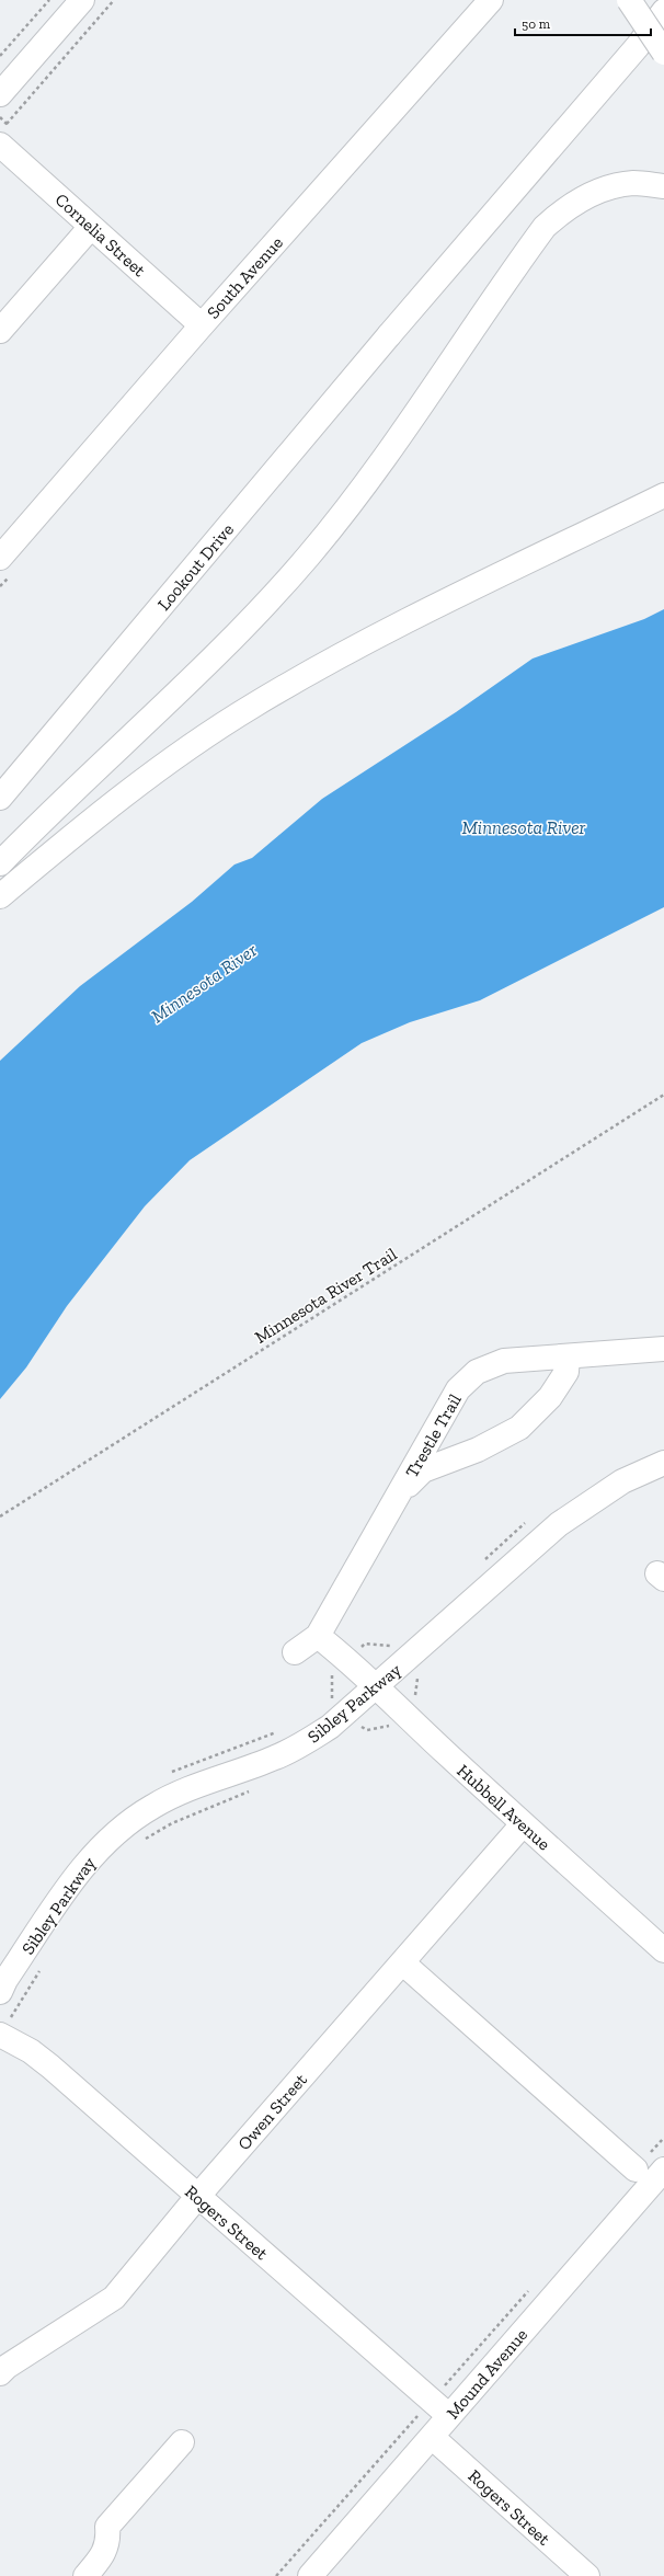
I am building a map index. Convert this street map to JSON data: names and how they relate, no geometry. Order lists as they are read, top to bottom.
{
  "streets": {
    "main road": [
      "Cornelia Street",
      "South Avenue",
      "Lookout Drive",
      "Trestle Trail",
      "Sibley Parkway",
      "Hubbell Avenue",
      "Owen Street",
      "Rogers Street",
      "Mound Avenue"
    ],
    "path": ["Minnesota River Trail"]
  },
  "crossings": [
    ["Cornelia Street", "South Avenue"],
    ["Trestle Trail", "Hubbell Avenue"],
    ["Sibley Parkway", "Hubbell Avenue"],
    ["Hubbell Avenue", "Owen Street"],
    ["Owen Street", "Rogers Street"],
    ["Rogers Street", "Mound Avenue"]
  ],
  "water": ["Minnesota River"],
  "scale_bar": "50 m"
}
